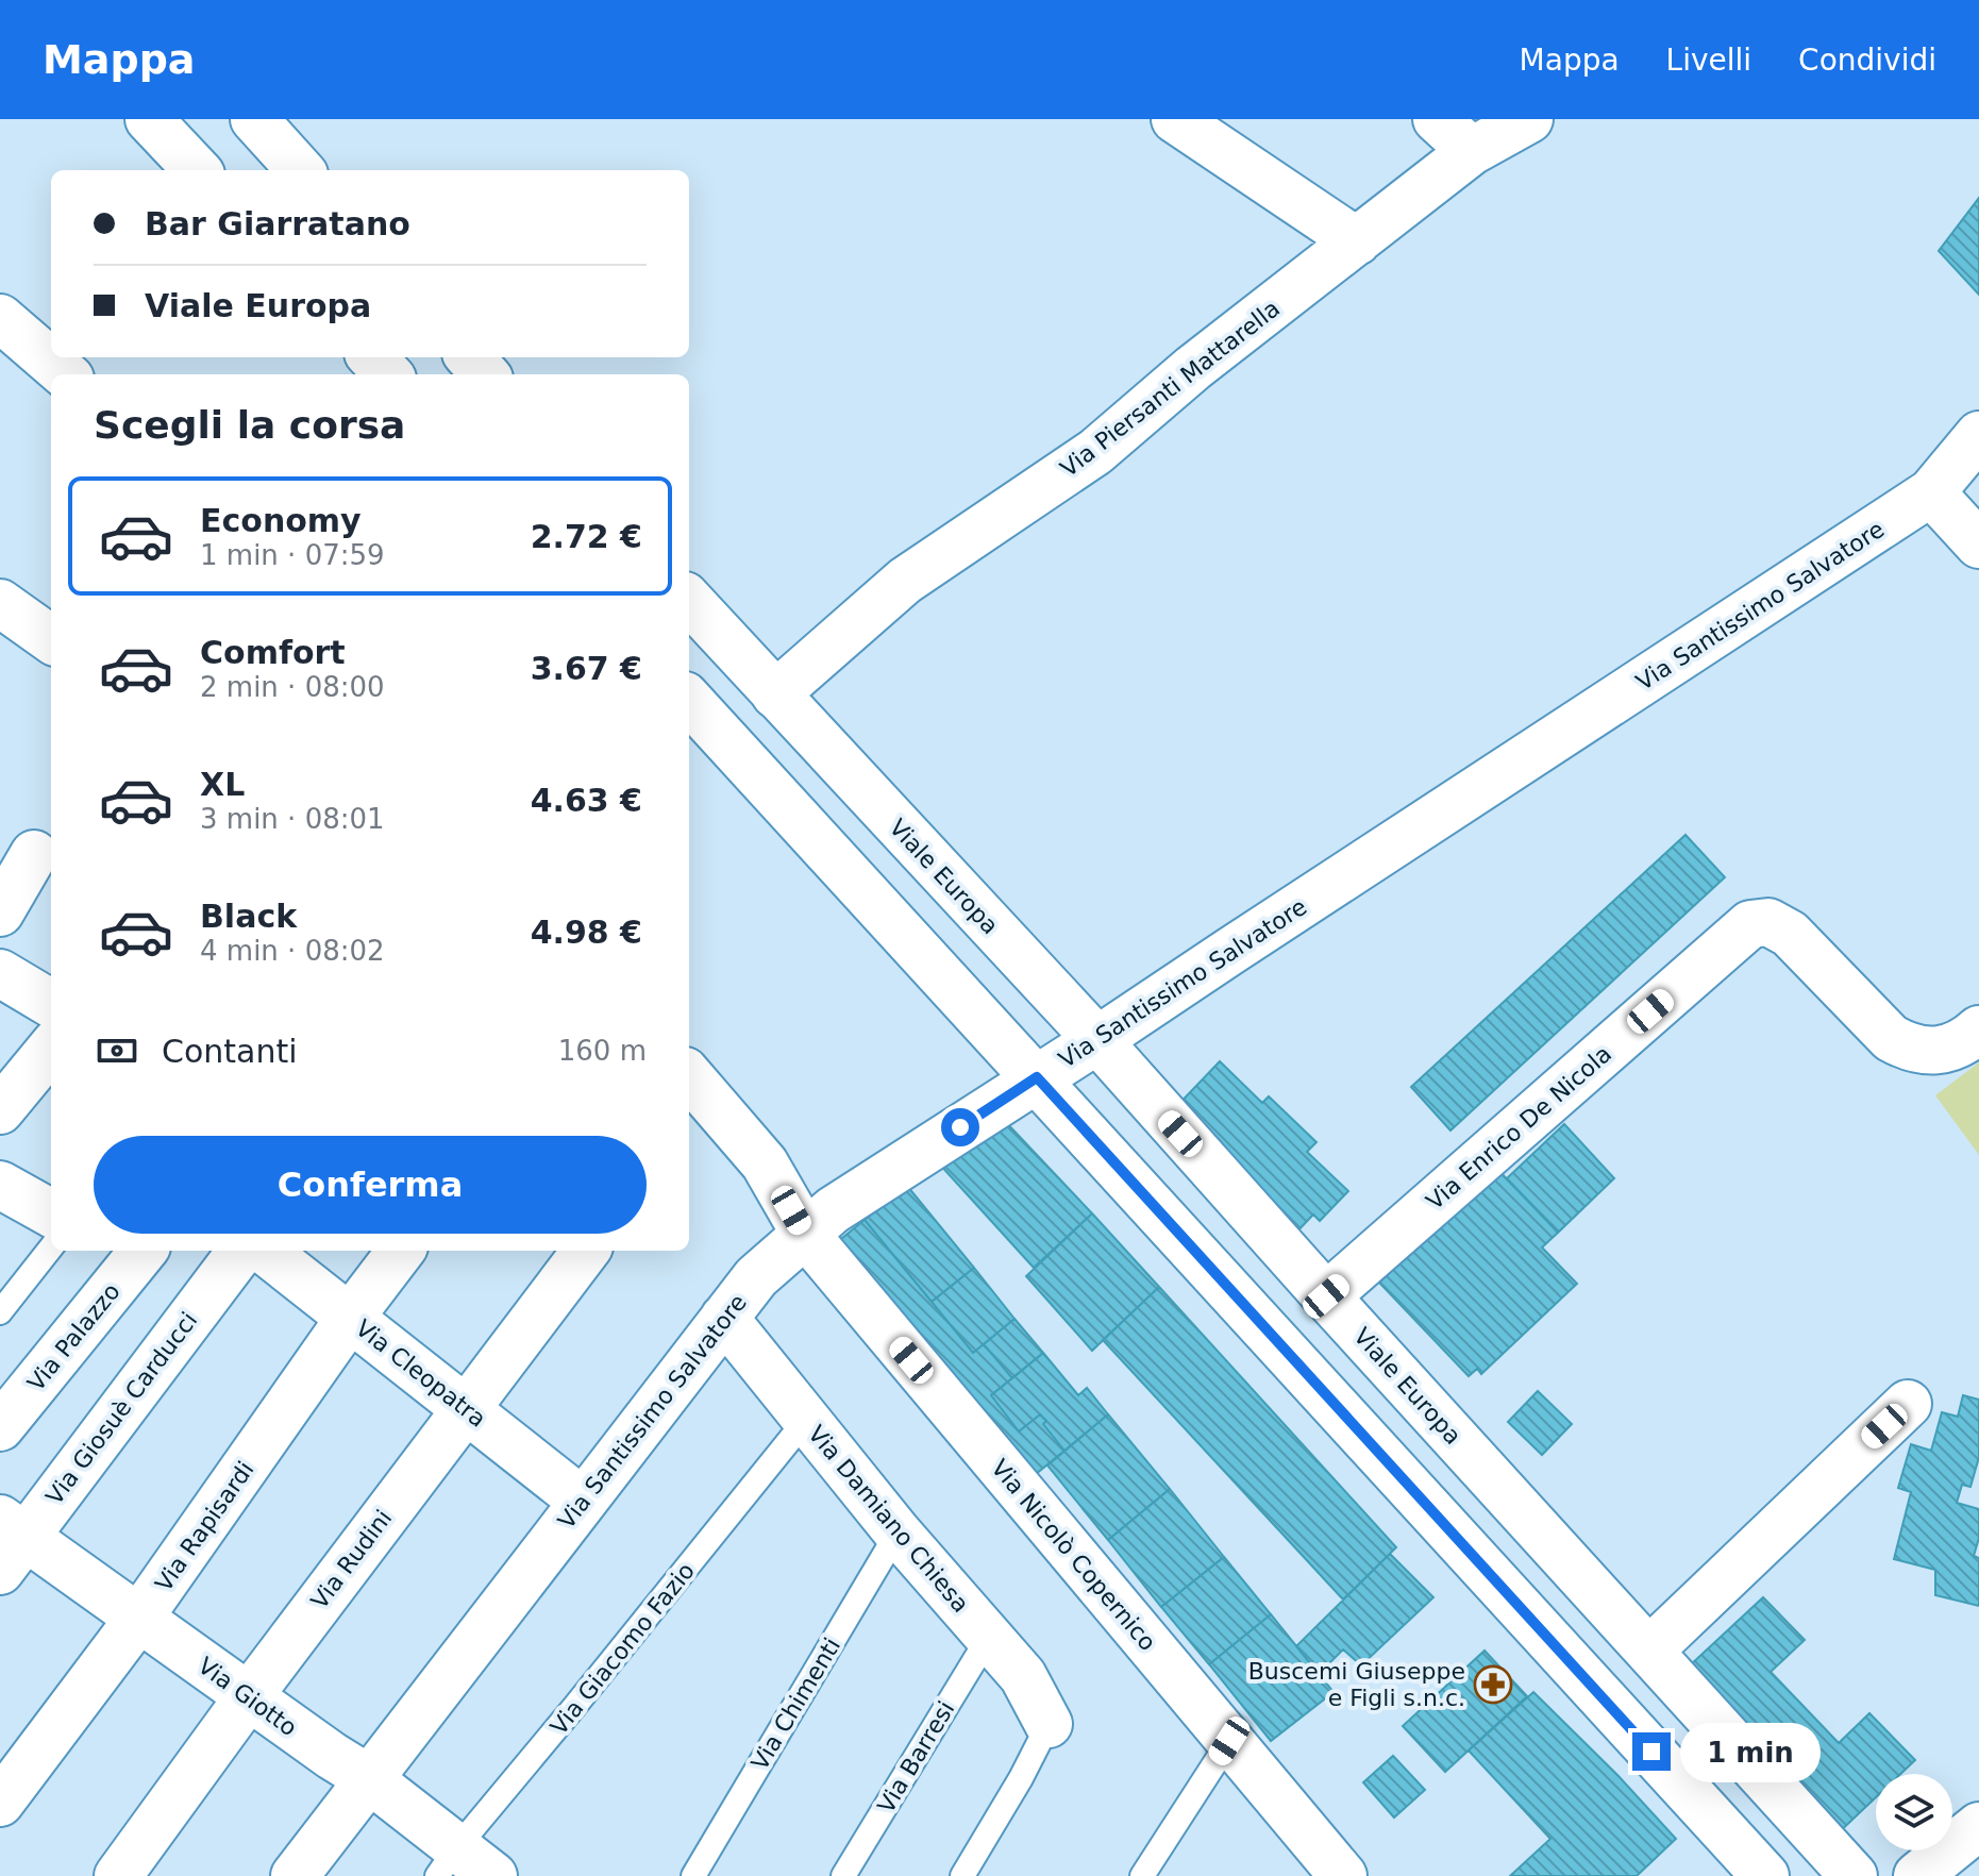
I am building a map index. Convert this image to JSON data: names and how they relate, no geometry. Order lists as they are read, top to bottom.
{
  "streets": {
    "street": [
      "Via Piersanti Mattarella",
      "Via Santissimo Salvatore",
      "Viale Europa",
      "Via Enrico De Nicola",
      "Via Palazzo",
      "Via Cleopatra",
      "Via Giosuè Carducci",
      "Via Damiano Chiesa",
      "Via Rapisardi",
      "Via Nicolò Copernico",
      "Via Rudini",
      "Via Giotto"
    ],
    "lane": ["Via Giacomo Fazio", "Via Chimenti", "Via Barresi"]
  },
  "crossings": [
    ["Via Piersanti Mattarella", "Viale Europa"],
    ["Via Santissimo Salvatore", "Viale Europa"],
    ["Via Santissimo Salvatore", "Via Cleopatra"],
    ["Via Santissimo Salvatore", "Via Damiano Chiesa"],
    ["Via Santissimo Salvatore", "Via Nicolò Copernico"],
    ["Via Santissimo Salvatore", "Via Giotto"],
    ["Viale Europa", "Via Enrico De Nicola"],
    ["Via Cleopatra", "Via Rapisardi"],
    ["Via Cleopatra", "Via Rudini"],
    ["Via Giosuè Carducci", "Via Giotto"],
    ["Via Damiano Chiesa", "Via Giacomo Fazio"],
    ["Via Damiano Chiesa", "Via Chimenti"],
    ["Via Damiano Chiesa", "Via Barresi"],
    ["Via Rapisardi", "Via Giotto"],
    ["Via Rudini", "Via Giotto"],
    ["Via Giacomo Fazio", "Via Giotto"]
  ],
  "places": {
    "pharmacy": ["Buscemi Giuseppe e Figli s.n.c."]
  },
  "page": {
    "header": "Mappa",
    "nav": ["Mappa", "Livelli", "Condividi"],
    "banner": ["Bar Giarratano", "Viale Europa"],
    "heading": "Scegli la corsa",
    "list": [
      {
        "name": "Economy",
        "note": "1 min · 07:59",
        "value": "2.72 €"
      },
      {
        "name": "Comfort",
        "note": "2 min · 08:00",
        "value": "3.67 €"
      },
      {
        "name": "XL",
        "note": "3 min · 08:01",
        "value": "4.63 €"
      },
      {
        "name": "Black",
        "note": "4 min · 08:02",
        "value": "4.98 €"
      }
    ],
    "pay": ["Contanti", "160 m"],
    "buttons": "Conferma",
    "bubble": "1 min"
  }
}
